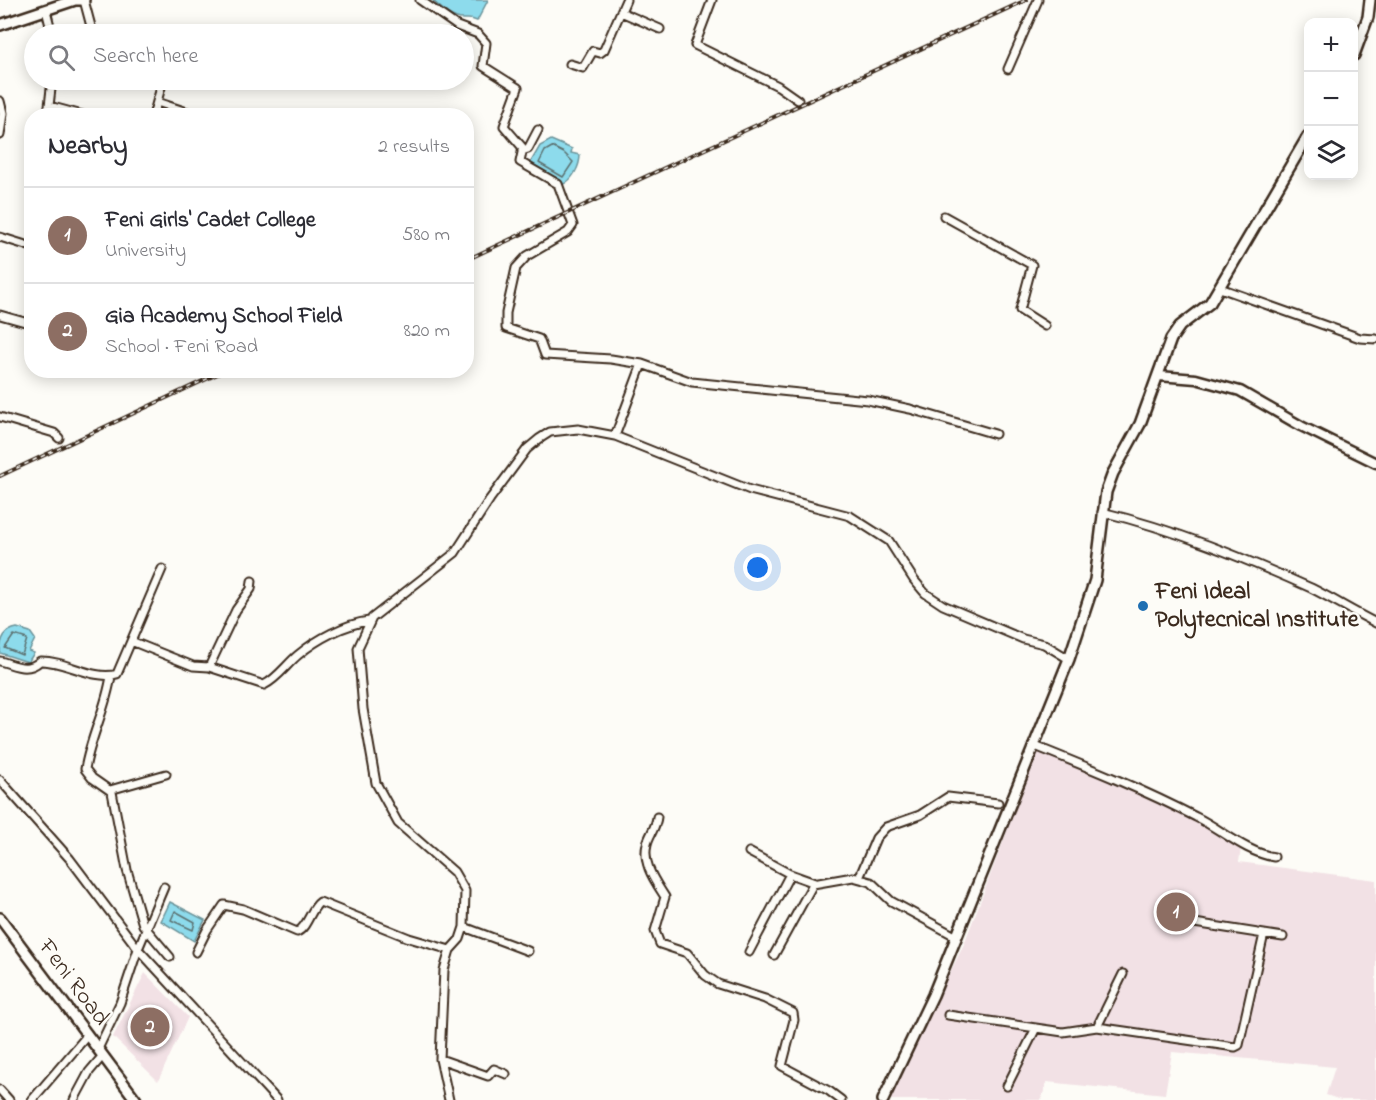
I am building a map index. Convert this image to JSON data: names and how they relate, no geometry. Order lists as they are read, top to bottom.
{
  "streets": {
    "main road": ["Feni Road"]
  },
  "places": ["Feni Ideal Polytecnical Institute"],
  "page": {
    "map_buttons": ["+", "−"],
    "search": "Search here",
    "heading": ["Nearby", "2 results"],
    "list": [
      {
        "mark": "1",
        "name": "Feni Girls' Cadet College",
        "note": "University",
        "value": "580 m"
      },
      {
        "mark": "2",
        "name": "Gia Academy School Field",
        "note": "School · Feni Road",
        "value": "820 m"
      }
    ],
    "pins": ["1", "2"]
  }
}
